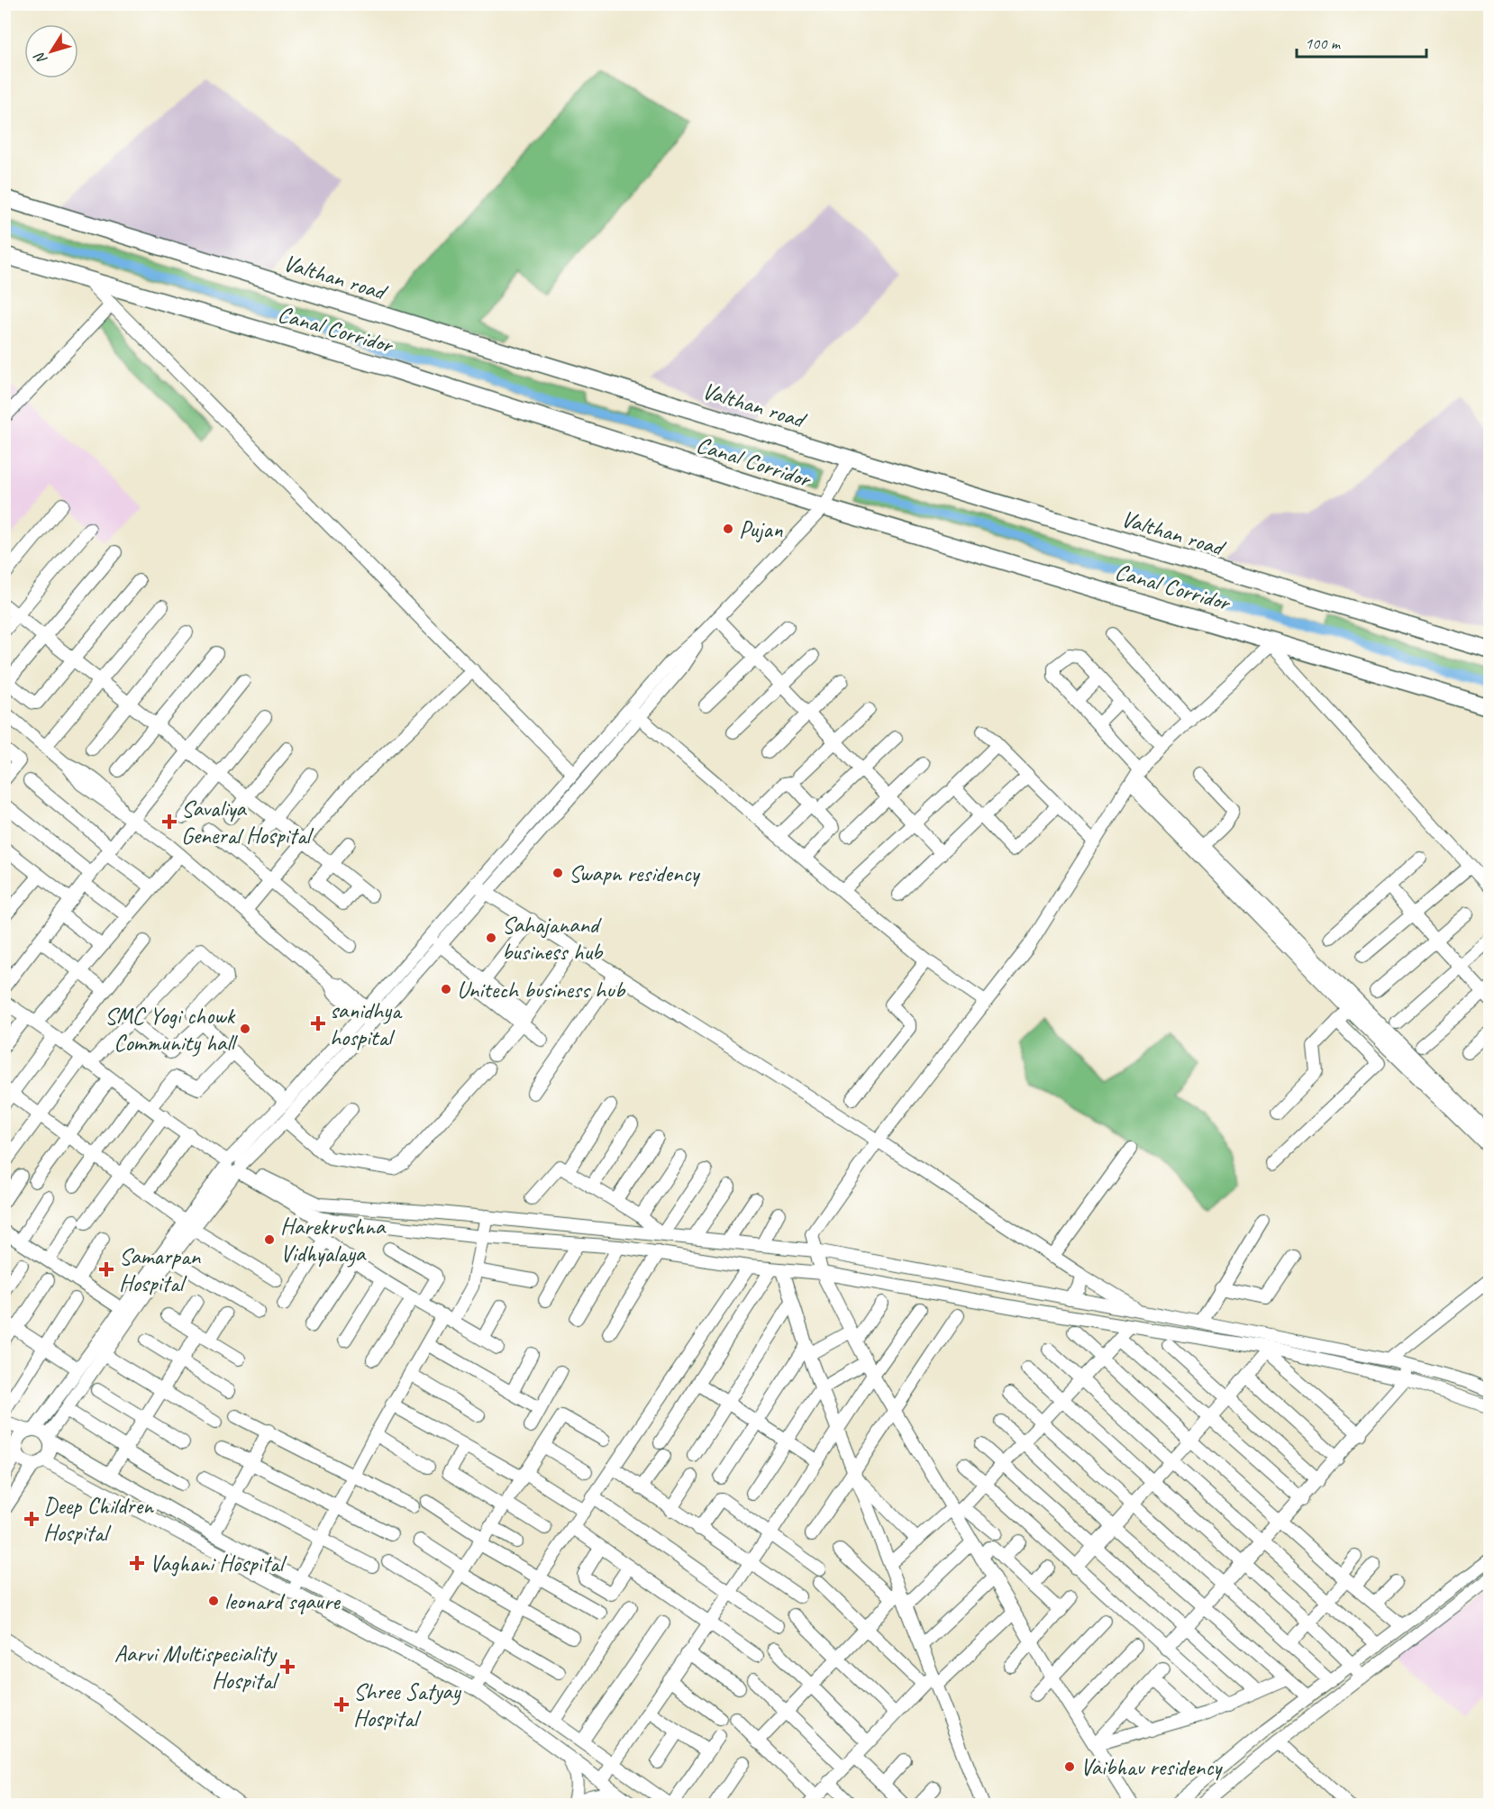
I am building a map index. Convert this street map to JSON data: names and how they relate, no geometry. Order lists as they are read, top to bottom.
{
  "streets": {
    "main road": ["Valthan road", "Canal Corridor"]
  },
  "places": {
    "other": [
      "Pujan",
      "Swapn residency",
      "Sahajanand business hub",
      "Unitech business hub",
      "SMC Yogi chowk Community hall",
      "Harekrushna Vidhyalaya",
      "leonard sqaure",
      "Vaibhav residency"
    ],
    "health": [
      "Savaliya General Hospital",
      "sanidhya hospital",
      "Samarpan Hospital",
      "Deep Children Hospital",
      "Vaghani Hospital",
      "Aarvi Multispeciality Hospital",
      "Shree Satyay Hospital"
    ]
  },
  "scale_bar": "100 m",
  "north": "bottom left"
}
